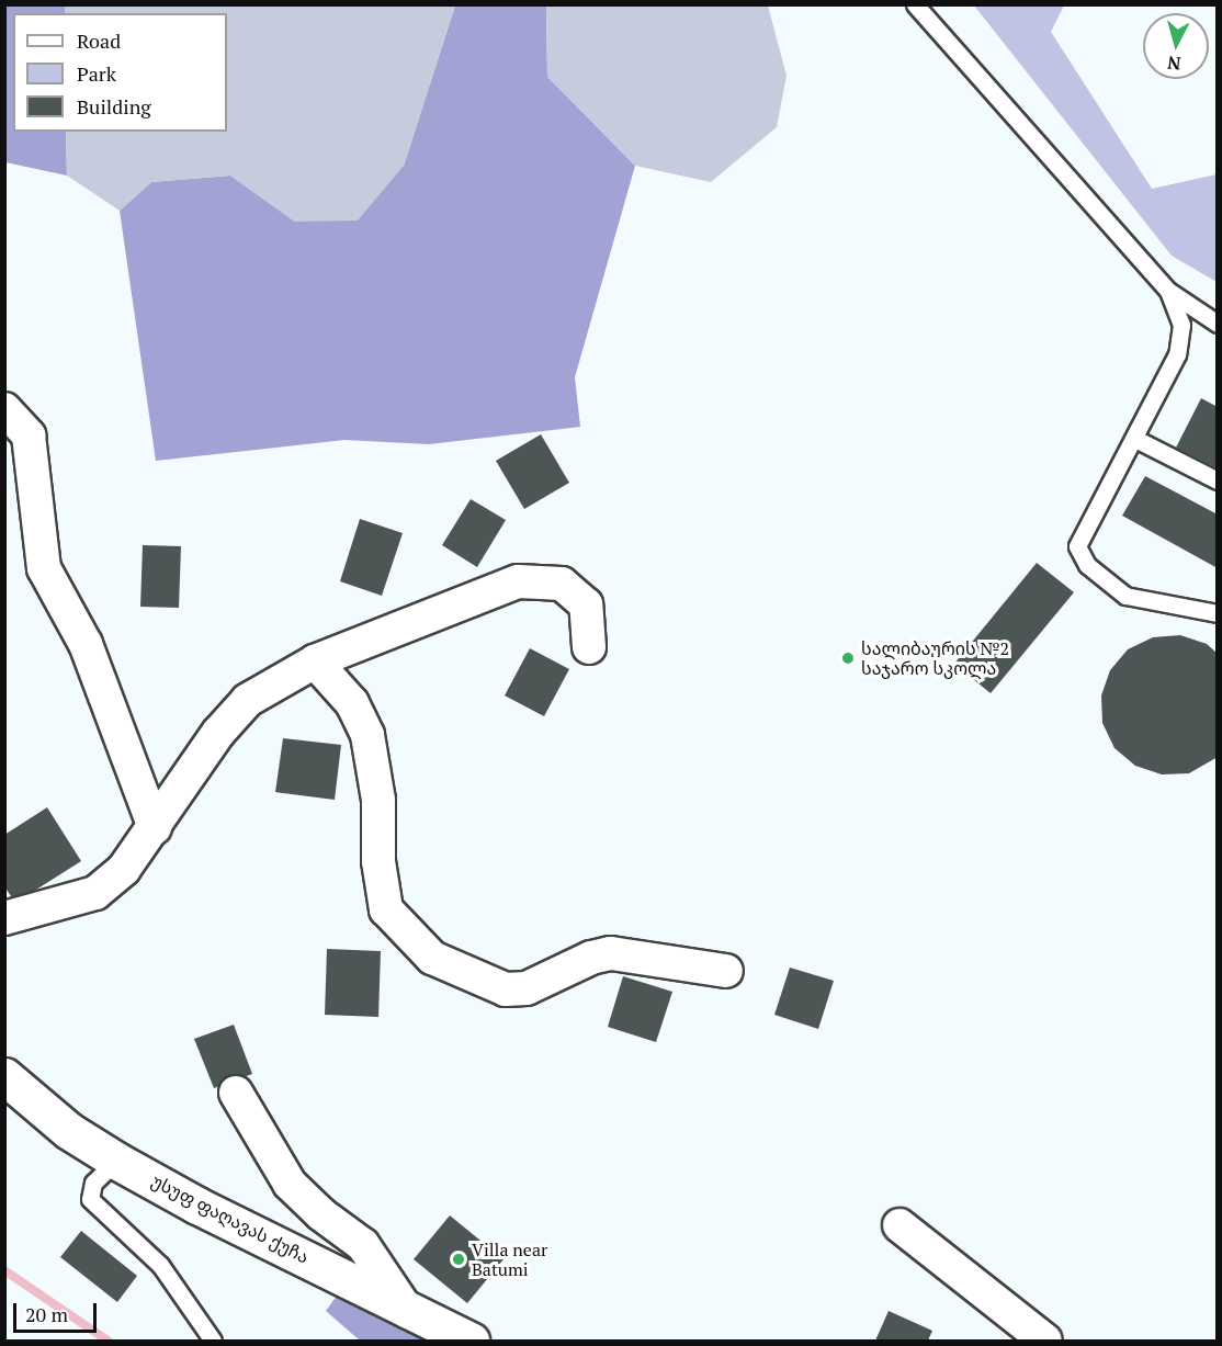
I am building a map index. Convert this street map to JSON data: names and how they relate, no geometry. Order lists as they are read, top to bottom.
{
  "streets": {
    "street": ["უსუფ ფაღავას ქუჩა"]
  },
  "places": ["სალიბაურის №2 საჯარო სკოლა", "Villa near Batumi"],
  "legend": ["Road", "Park", "Building"],
  "scale_bar": "20 m",
  "north": "bottom"
}
